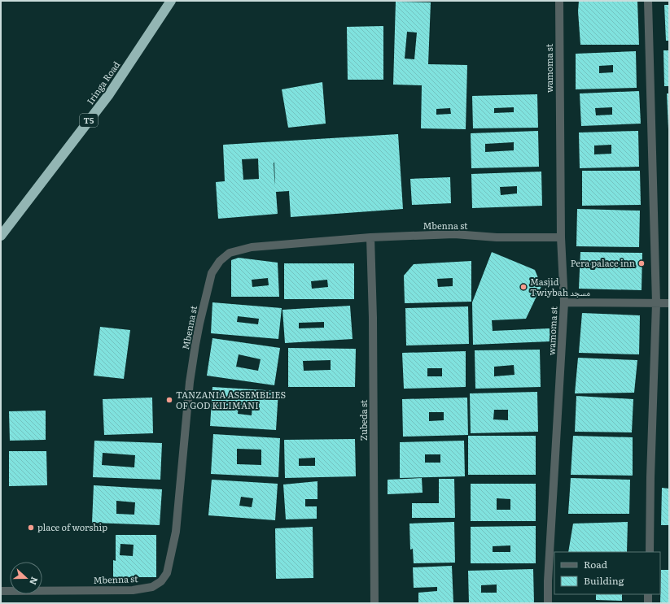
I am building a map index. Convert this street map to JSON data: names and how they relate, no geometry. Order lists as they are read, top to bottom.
{
  "streets": {
    "highway": ["Iringa Road", "T5"],
    "street": ["wamoma st", "Mbenna st", "Zubeda st"]
  },
  "crossings": [
    ["wamoma st", "Mbenna st"],
    ["Mbenna st", "Zubeda st"]
  ],
  "places": [
    "Pera palace inn",
    "Masjid Twiybah مسجد",
    "TANZANIA ASSEMBLIES OF GOD KILIMANI",
    "place of worship"
  ],
  "legend": ["Road", "Building"],
  "north": "right"
}
